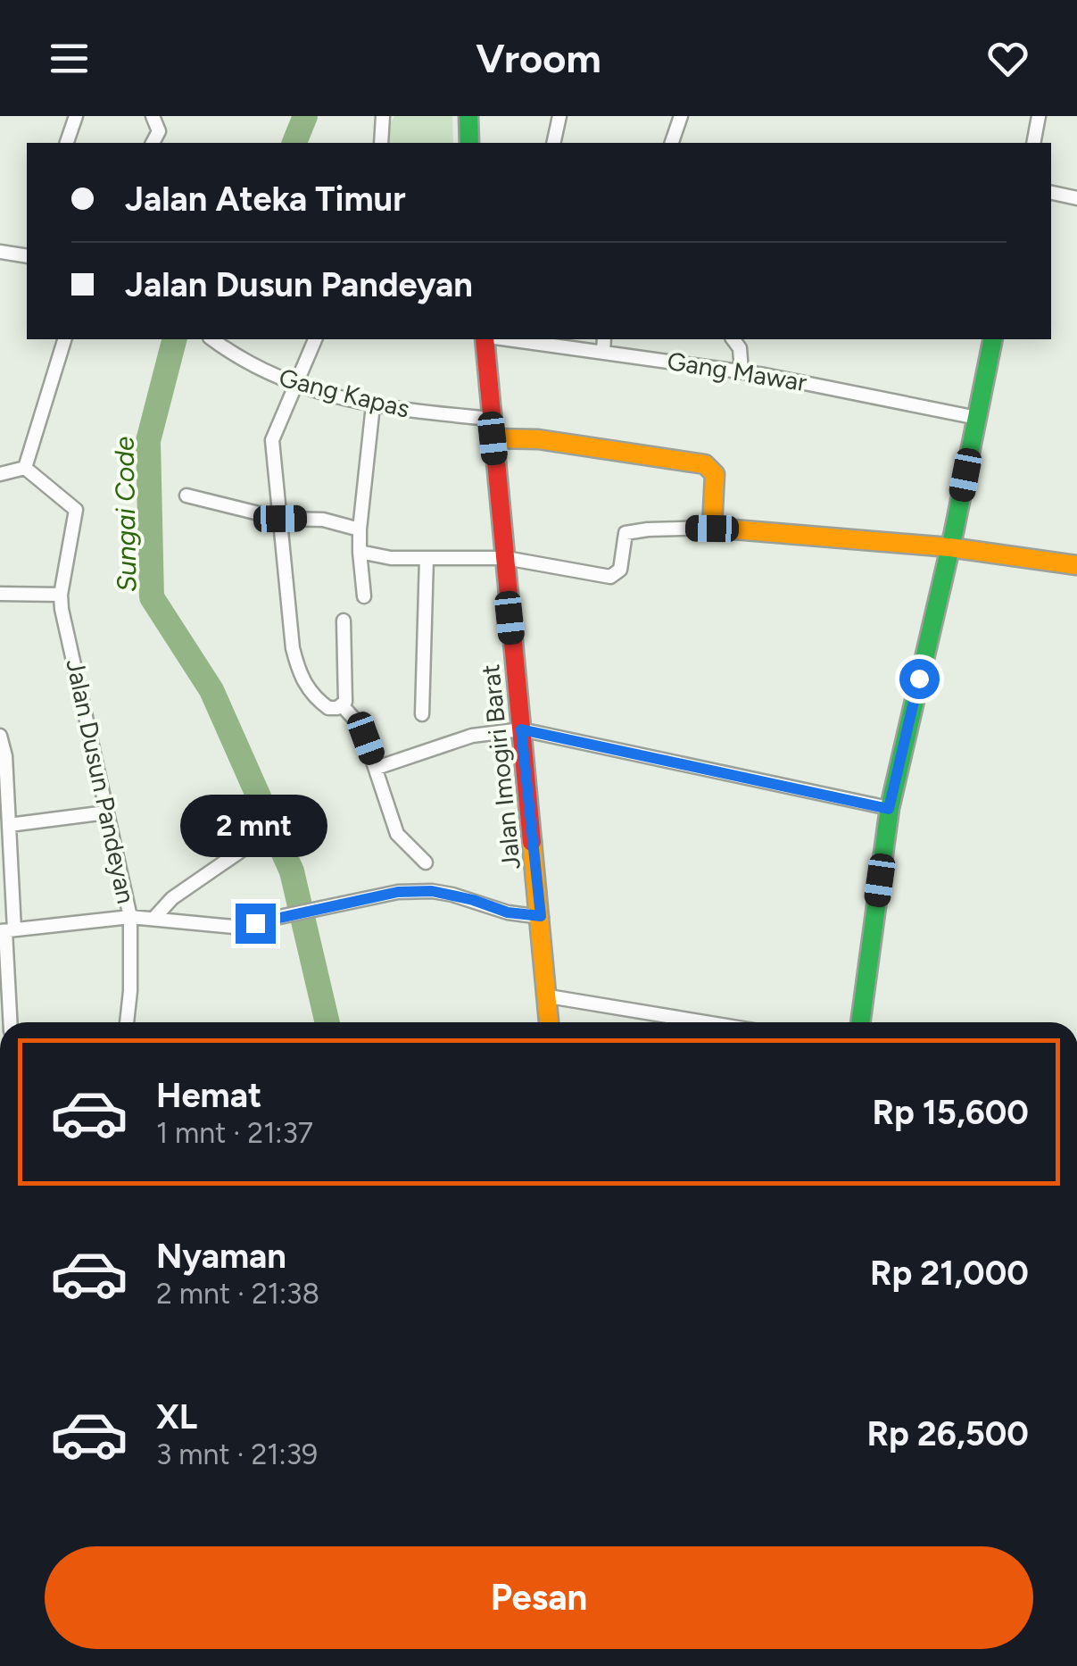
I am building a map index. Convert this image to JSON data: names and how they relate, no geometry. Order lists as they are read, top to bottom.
{
  "streets": {
    "street": [
      "Gang Mawar",
      "Gang Kapas",
      "Jalan Imogiri Barat",
      "Jalan Dusun Pandeyan"
    ]
  },
  "crossings": [
    ["Gang Kapas", "Jalan Imogiri Barat"],
    ["Jalan Imogiri Barat", "Jalan Dusun Pandeyan"]
  ],
  "water": ["Sungai Code"],
  "page": {
    "header": "Vroom",
    "banner": ["Jalan Ateka Timur", "Jalan Dusun Pandeyan"],
    "bubble": "2 mnt",
    "list": [
      {
        "name": "Hemat",
        "note": "1 mnt · 21:37",
        "value": "Rp 15,600"
      },
      {
        "name": "Nyaman",
        "note": "2 mnt · 21:38",
        "value": "Rp 21,000"
      },
      {
        "name": "XL",
        "note": "3 mnt · 21:39",
        "value": "Rp 26,500"
      }
    ],
    "buttons": "Pesan"
  }
}
